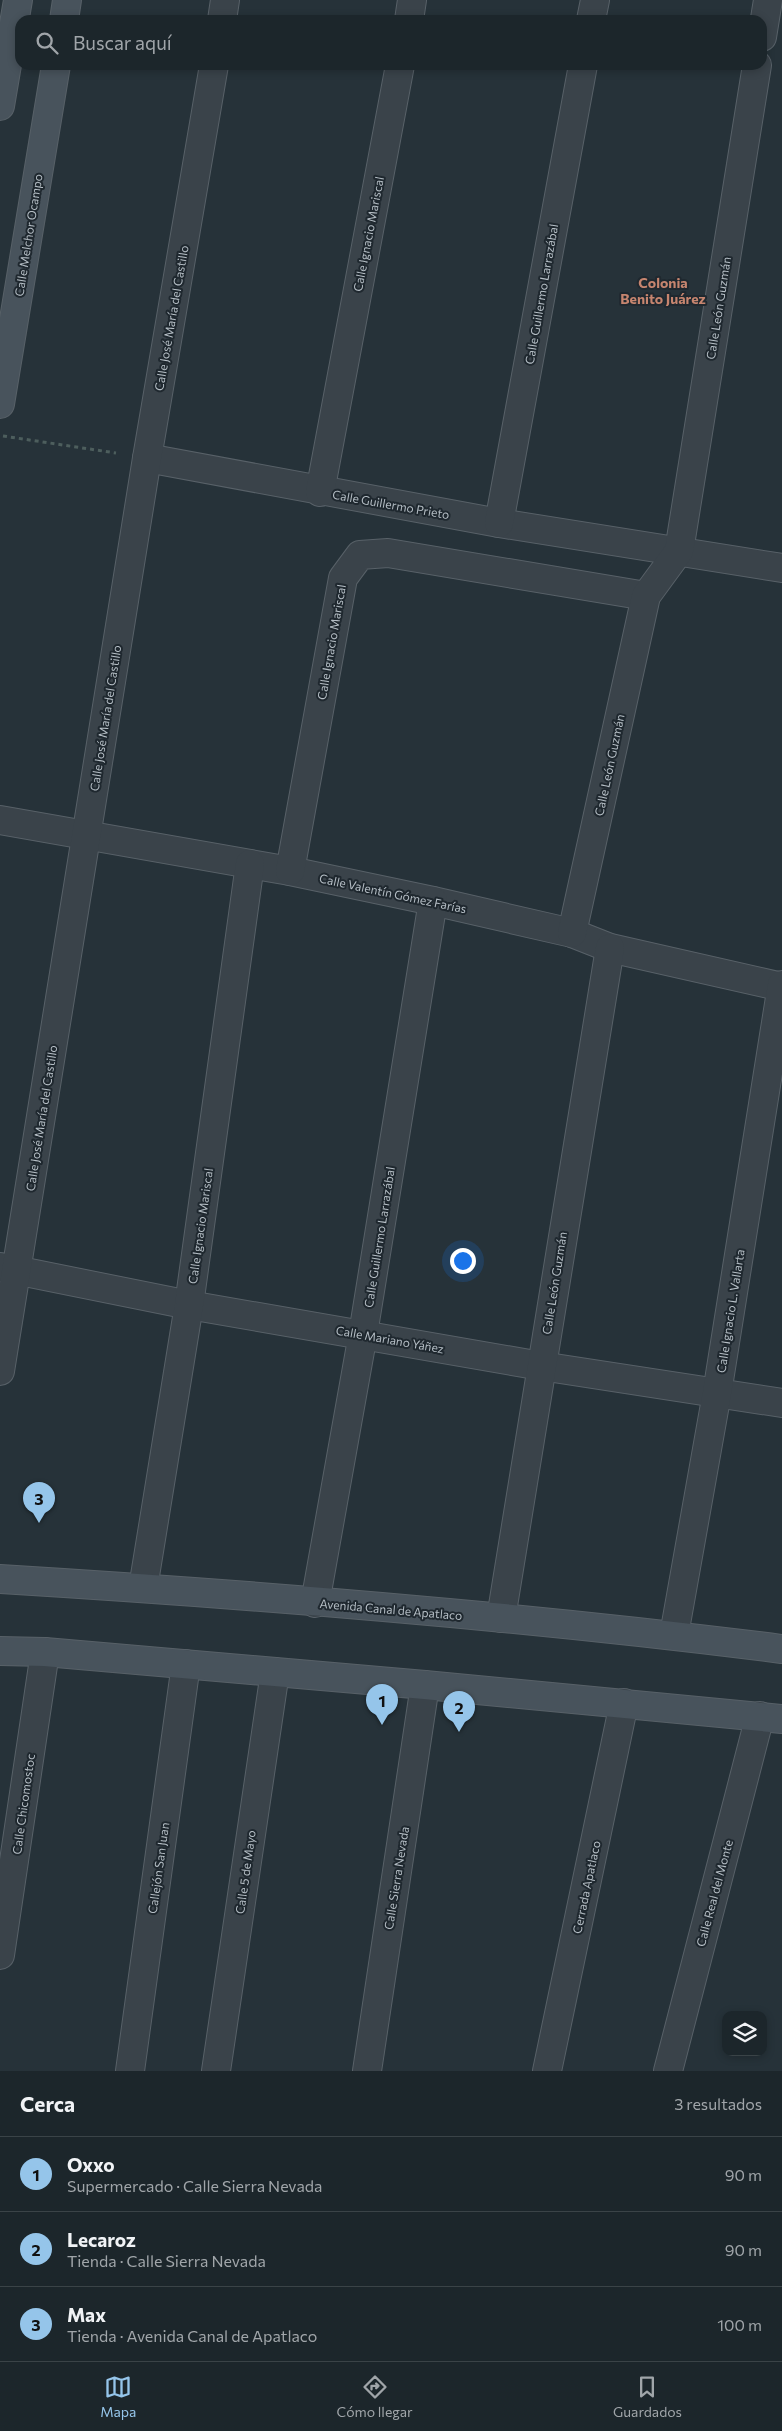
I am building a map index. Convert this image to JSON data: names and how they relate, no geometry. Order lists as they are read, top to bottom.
{
  "streets": {
    "street": [
      "Calle Ignacio Mariscal",
      "Calle Melchor Ocampo",
      "Calle Guillermo Larrazábal",
      "Calle León Guzmán",
      "Calle José María del Castillo",
      "Calle Guillermo Prieto",
      "Calle Valentín Gómez Farías",
      "Calle Ignacio L. Vallarta",
      "Calle Mariano Yáñez",
      "Avenida Canal de Apatlaco",
      "Calle Chicomostoc",
      "Callejón San Juan",
      "Calle 5 de Mayo",
      "Calle Sierra Nevada",
      "Cerrada Apatlaco",
      "Calle Real del Monte"
    ]
  },
  "crossings": [
    ["Calle Ignacio Mariscal", "Calle León Guzmán"],
    ["Calle Ignacio Mariscal", "Calle Guillermo Prieto"],
    ["Calle Ignacio Mariscal", "Calle Valentín Gómez Farías"],
    ["Calle Ignacio Mariscal", "Calle Mariano Yáñez"],
    ["Calle Ignacio Mariscal", "Avenida Canal de Apatlaco"],
    ["Calle Guillermo Larrazábal", "Calle Guillermo Prieto"],
    ["Calle Guillermo Larrazábal", "Calle Valentín Gómez Farías"],
    ["Calle Guillermo Larrazábal", "Calle Mariano Yáñez"],
    ["Calle Guillermo Larrazábal", "Avenida Canal de Apatlaco"],
    ["Calle León Guzmán", "Calle Guillermo Prieto"],
    ["Calle León Guzmán", "Calle Valentín Gómez Farías"],
    ["Calle León Guzmán", "Calle Mariano Yáñez"],
    ["Calle León Guzmán", "Avenida Canal de Apatlaco"],
    ["Calle José María del Castillo", "Calle Guillermo Prieto"],
    ["Calle José María del Castillo", "Calle Valentín Gómez Farías"],
    ["Calle José María del Castillo", "Calle Mariano Yáñez"],
    ["Calle Valentín Gómez Farías", "Calle Ignacio L. Vallarta"],
    ["Calle Ignacio L. Vallarta", "Calle Mariano Yáñez"],
    ["Calle Ignacio L. Vallarta", "Avenida Canal de Apatlaco"]
  ],
  "districts": ["Colonia Benito Juárez"],
  "page": {
    "search": "Buscar aquí",
    "pins": ["3", "1", "2"],
    "heading": ["Cerca", "3 resultados"],
    "list": [
      {
        "mark": "1",
        "name": "Oxxo",
        "note": "Supermercado · Calle Sierra Nevada",
        "value": "90 m"
      },
      {
        "mark": "2",
        "name": "Lecaroz",
        "note": "Tienda · Calle Sierra Nevada",
        "value": "90 m"
      },
      {
        "mark": "3",
        "name": "Max",
        "note": "Tienda · Avenida Canal de Apatlaco",
        "value": "100 m"
      }
    ],
    "nav": ["Mapa", "Cómo llegar", "Guardados"]
  }
}
